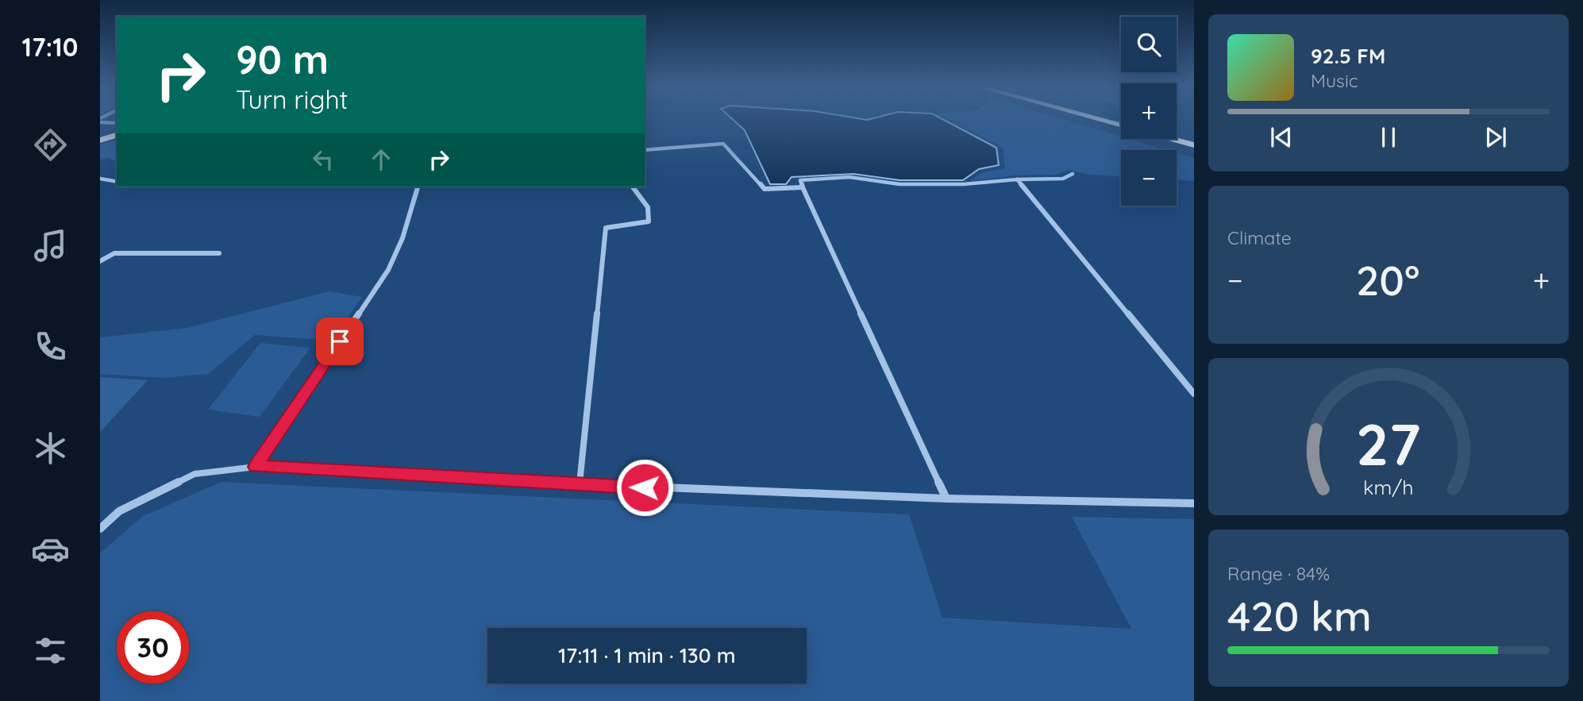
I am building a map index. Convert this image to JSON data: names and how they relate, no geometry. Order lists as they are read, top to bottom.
{
  "page": {
    "tabs": "17:10",
    "map_buttons": ["+", "−"],
    "turn": ["90 m", "Turn right"],
    "song": ["92.5 FM", "Music"],
    "tile": [
      "Climate",
      ["Range · 84%", "420 km"]
    ],
    "heat": ["−", "20°", "+"],
    "limit": "30",
    "trip": "17:11 · 1 min · 130 m",
    "gauge": ["27", "km/h"]
  }
}
